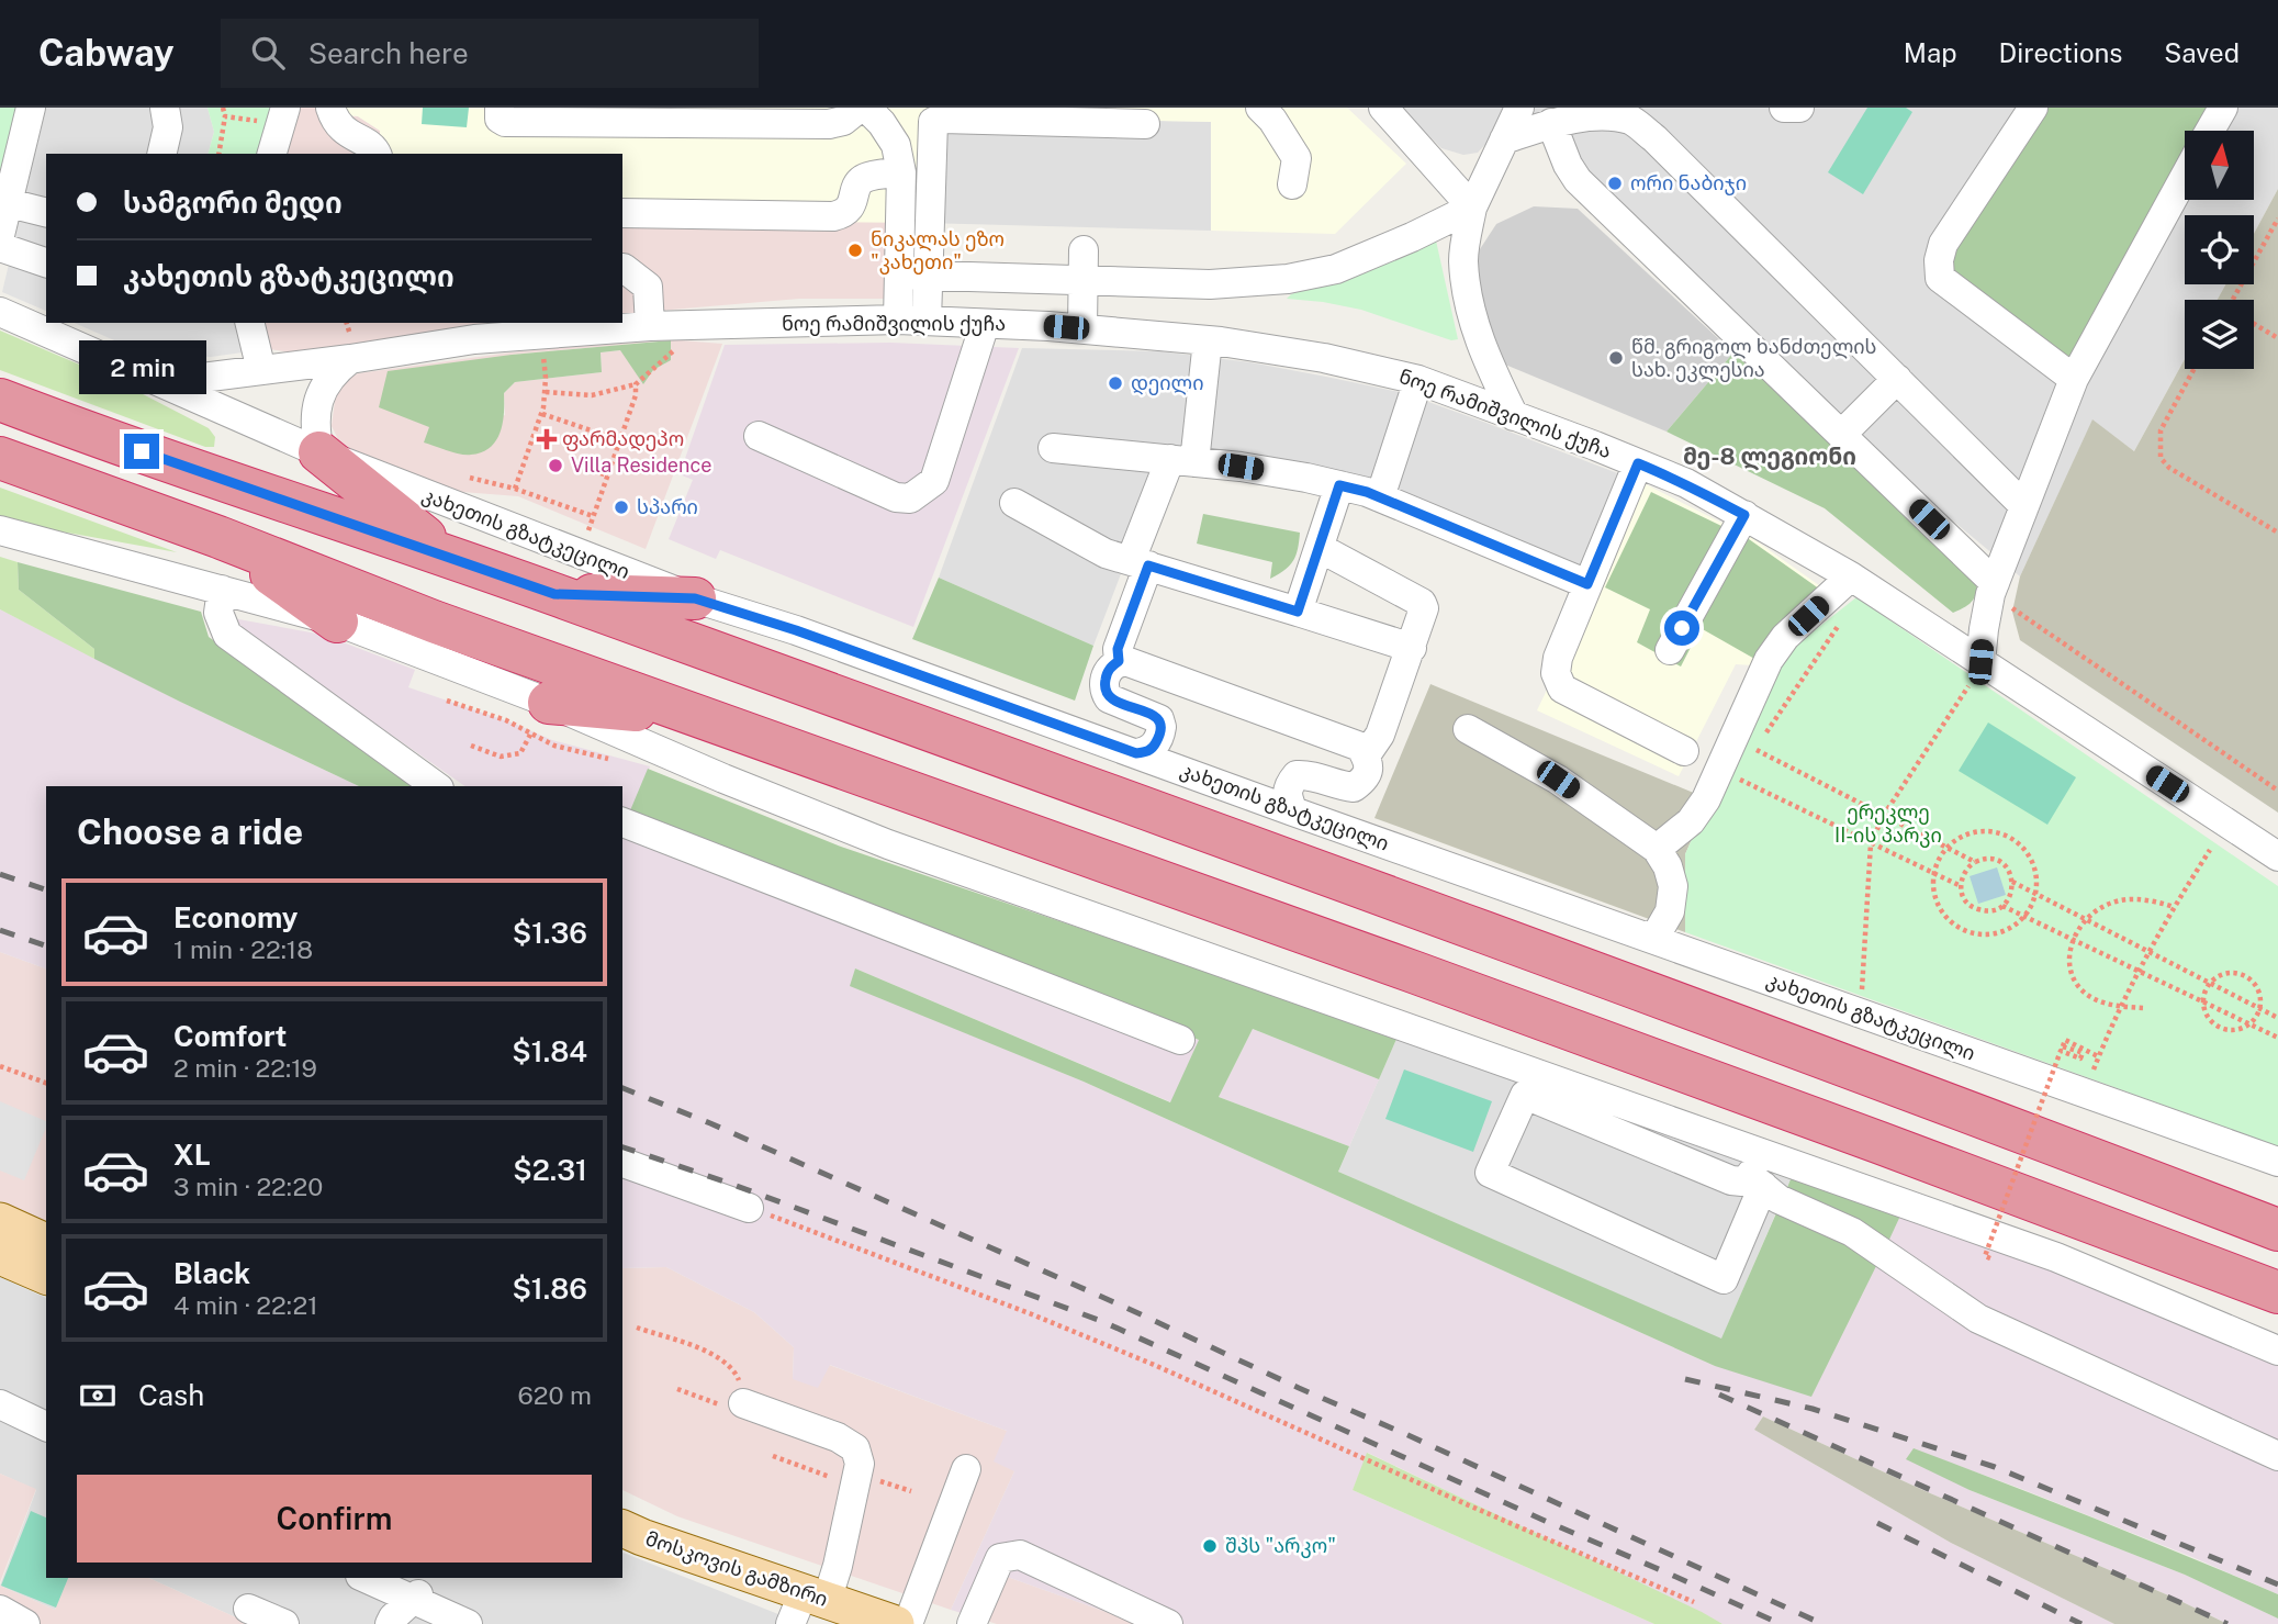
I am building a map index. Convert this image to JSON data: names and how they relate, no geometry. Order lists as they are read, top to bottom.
{
  "streets": {
    "main road": ["მოსკოვის გამზირი"],
    "street": ["ნოე რამიშვილის ქუჩა", "კახეთის გზატკეცილი"]
  },
  "crossings": [
    ["ნოე რამიშვილის ქუჩა", "კახეთის გზატკეცილი"]
  ],
  "districts": ["მე-8 ლეგიონი"],
  "parks": ["ერეკლე II-ის პარკი"],
  "places": {
    "other": [
      "ორი ნაბიჯი",
      "ნიკალას ეზო \"კახეთი\"",
      "წმ. გრიგოლ ხანძთელის სახ. ეკლესია",
      "დეილი",
      "Villa Residence",
      "სპარი",
      "შპს \"არკო\""
    ],
    "health": ["ფარმადეპო"]
  },
  "north": "top",
  "page": {
    "header": "Cabway",
    "search": "Search here",
    "nav": ["Map", "Directions", "Saved"],
    "banner": ["სამგორი მედი", "კახეთის გზატკეცილი"],
    "bubble": "2 min",
    "heading": "Choose a ride",
    "list": [
      {
        "name": "Economy",
        "note": "1 min · 22:18",
        "value": "$1.36"
      },
      {
        "name": "Comfort",
        "note": "2 min · 22:19",
        "value": "$1.84"
      },
      {
        "name": "XL",
        "note": "3 min · 22:20",
        "value": "$2.31"
      },
      {
        "name": "Black",
        "note": "4 min · 22:21",
        "value": "$1.86"
      }
    ],
    "pay": ["Cash", "620 m"],
    "buttons": "Confirm"
  }
}
